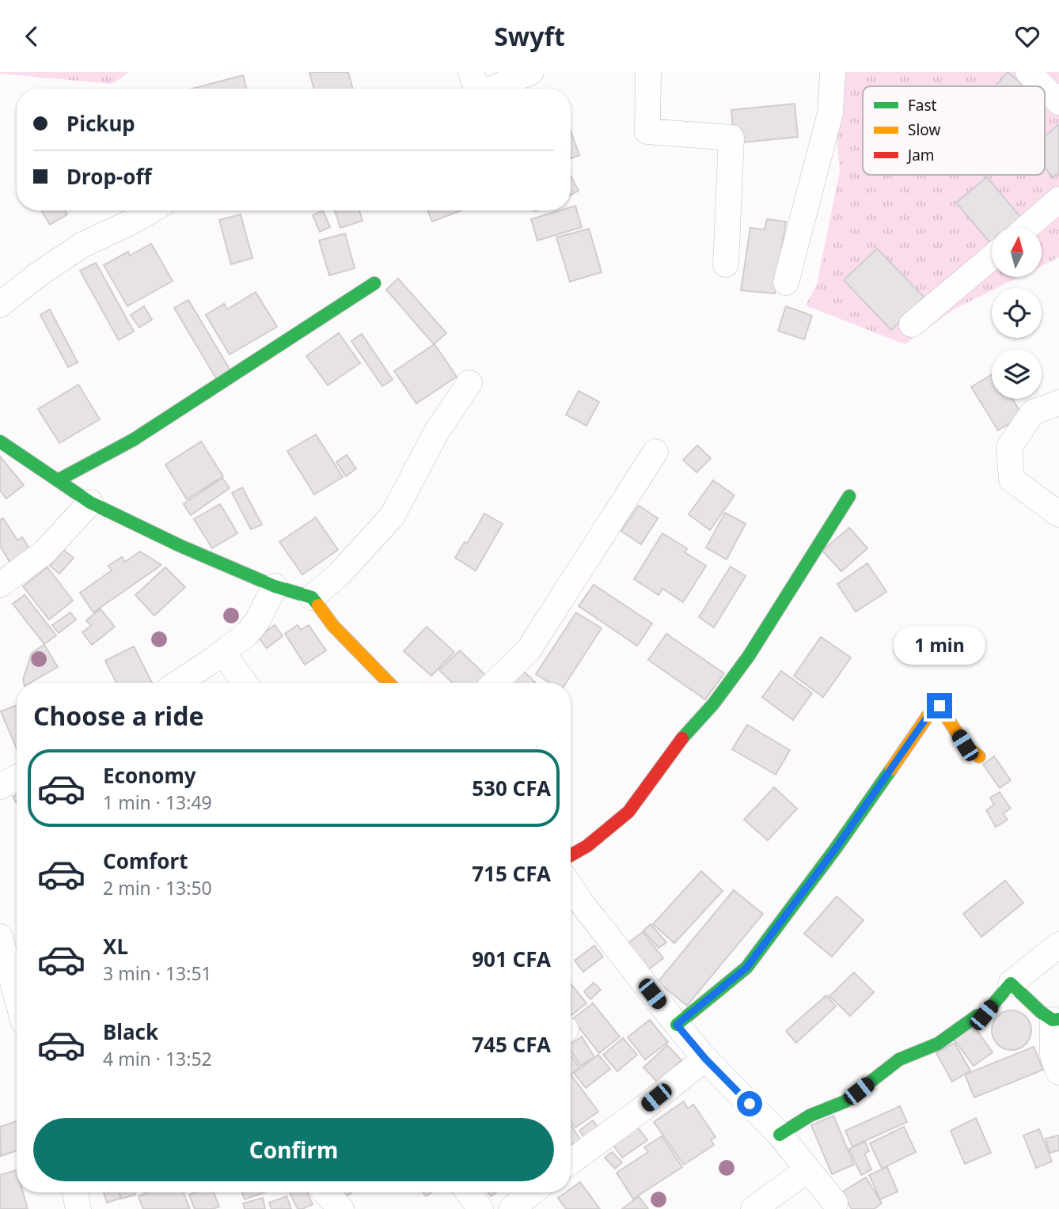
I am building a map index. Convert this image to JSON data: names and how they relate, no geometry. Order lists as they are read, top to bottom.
{
  "legend": ["Fast", "Slow", "Jam"],
  "north": "top",
  "page": {
    "header": "Swyft",
    "banner": ["Pickup", "Drop-off"],
    "bubble": "1 min",
    "heading": "Choose a ride",
    "list": [
      {
        "name": "Economy",
        "note": "1 min · 13:49",
        "value": "530 CFA"
      },
      {
        "name": "Comfort",
        "note": "2 min · 13:50",
        "value": "715 CFA"
      },
      {
        "name": "XL",
        "note": "3 min · 13:51",
        "value": "901 CFA"
      },
      {
        "name": "Black",
        "note": "4 min · 13:52",
        "value": "745 CFA"
      }
    ],
    "buttons": "Confirm"
  }
}
